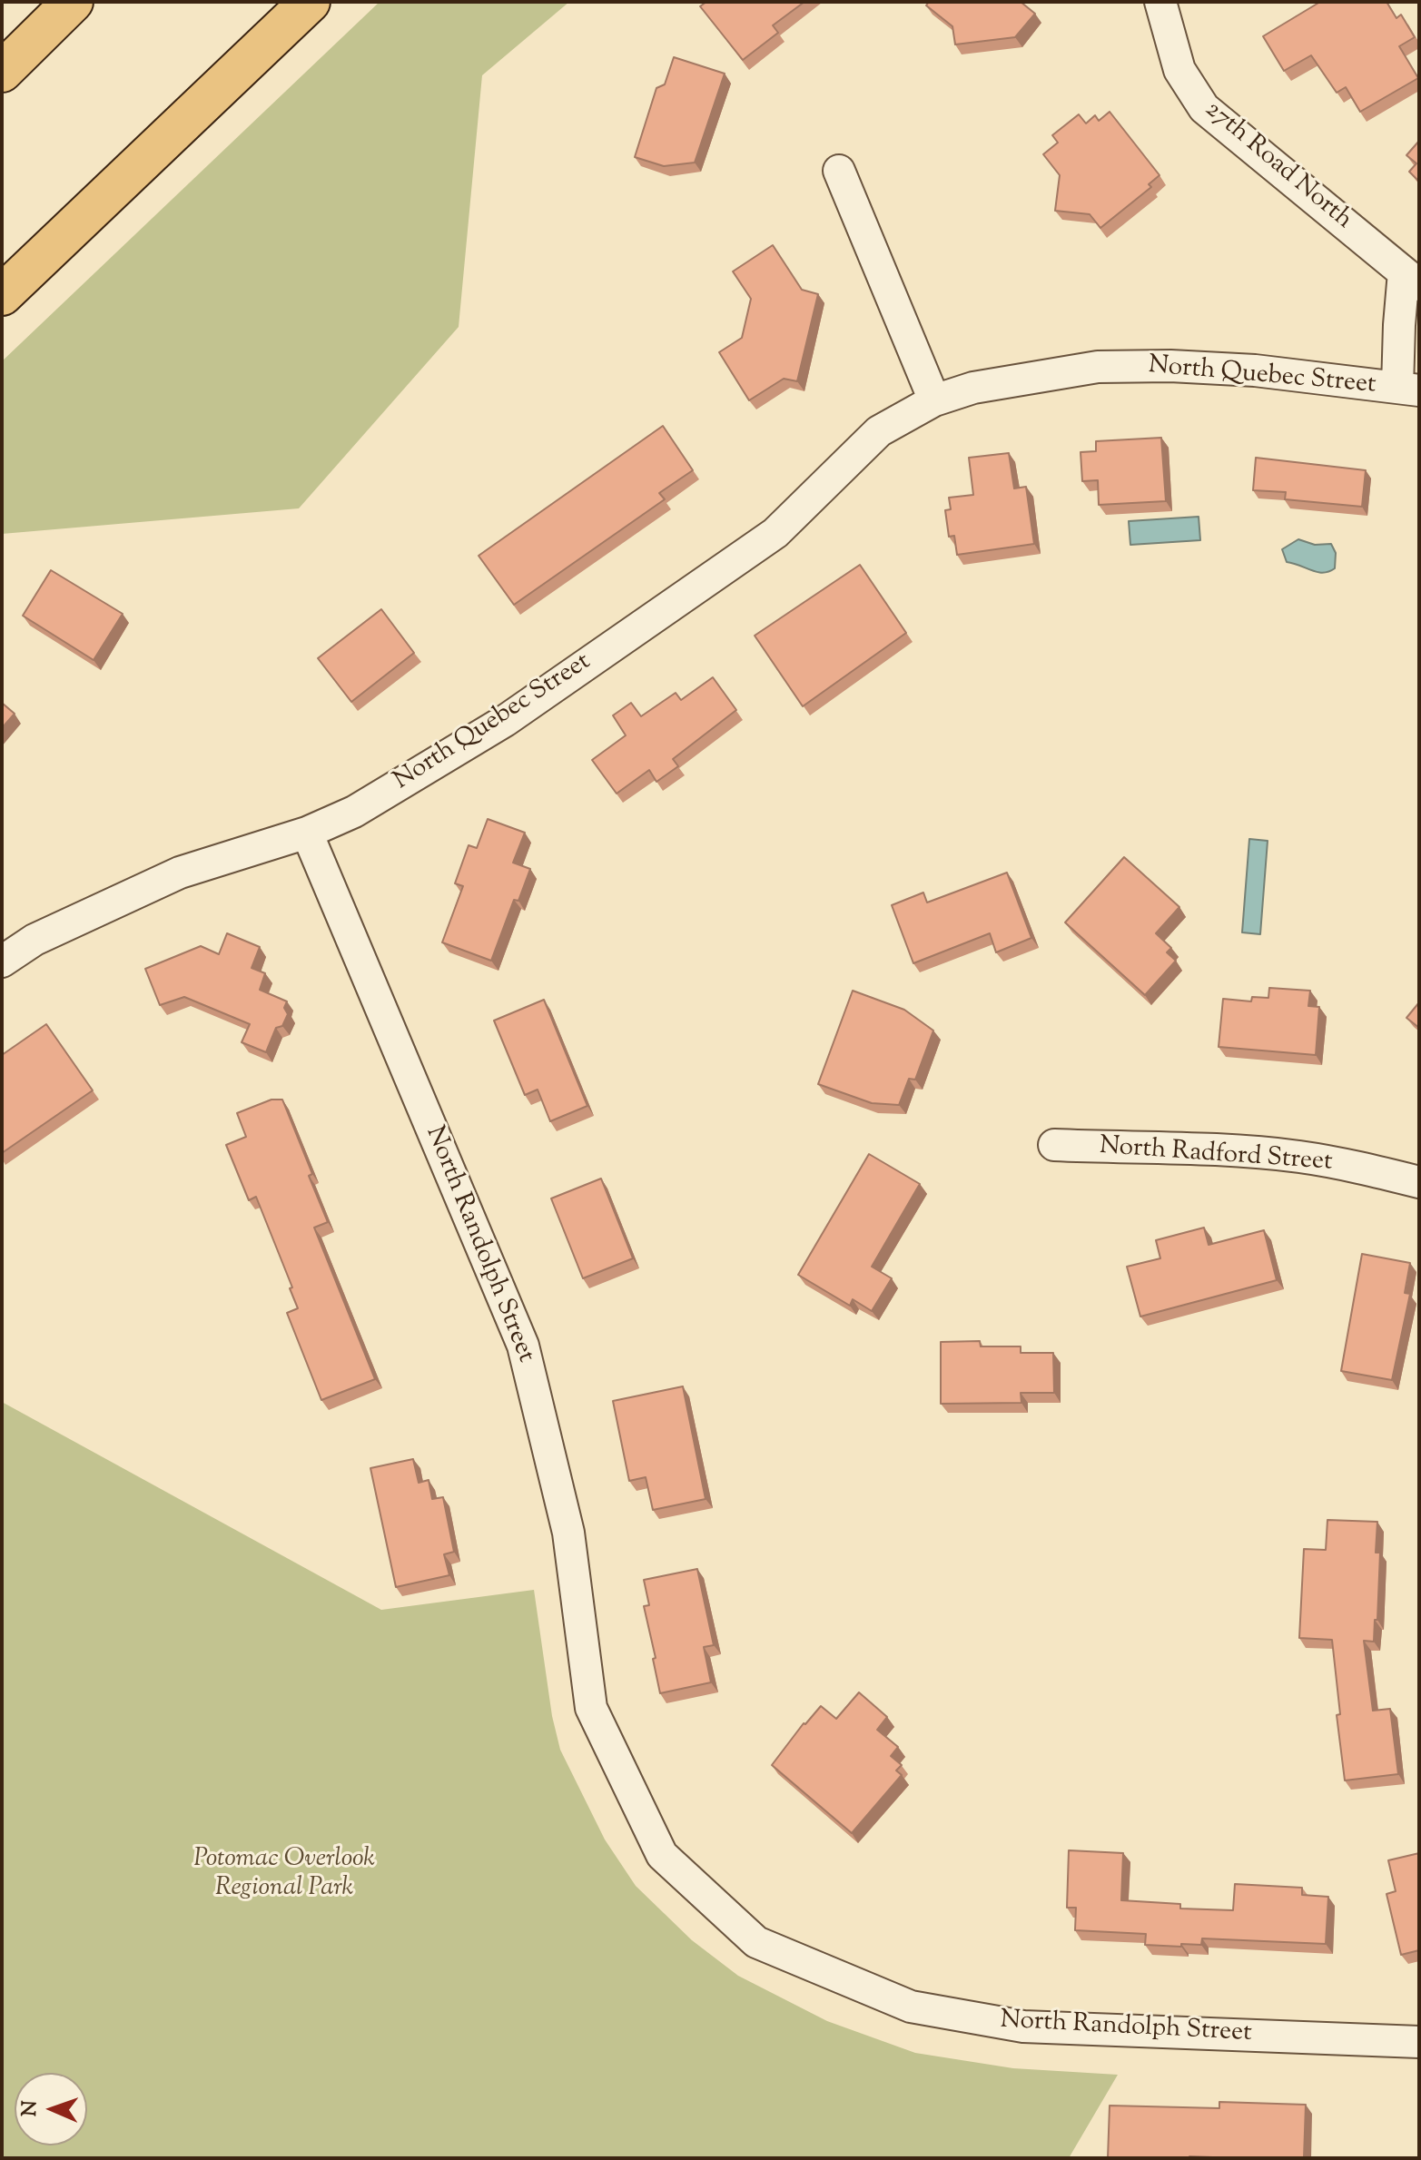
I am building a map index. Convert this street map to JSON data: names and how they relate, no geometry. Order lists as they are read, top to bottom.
{
  "streets": {
    "street": [
      "27th Road North",
      "North Quebec Street",
      "North Radford Street",
      "North Randolph Street"
    ]
  },
  "crossings": [
    ["27th Road North", "North Quebec Street"],
    ["North Quebec Street", "North Randolph Street"]
  ],
  "parks": ["Potomac Overlook Regional Park"],
  "north": "left"
}
